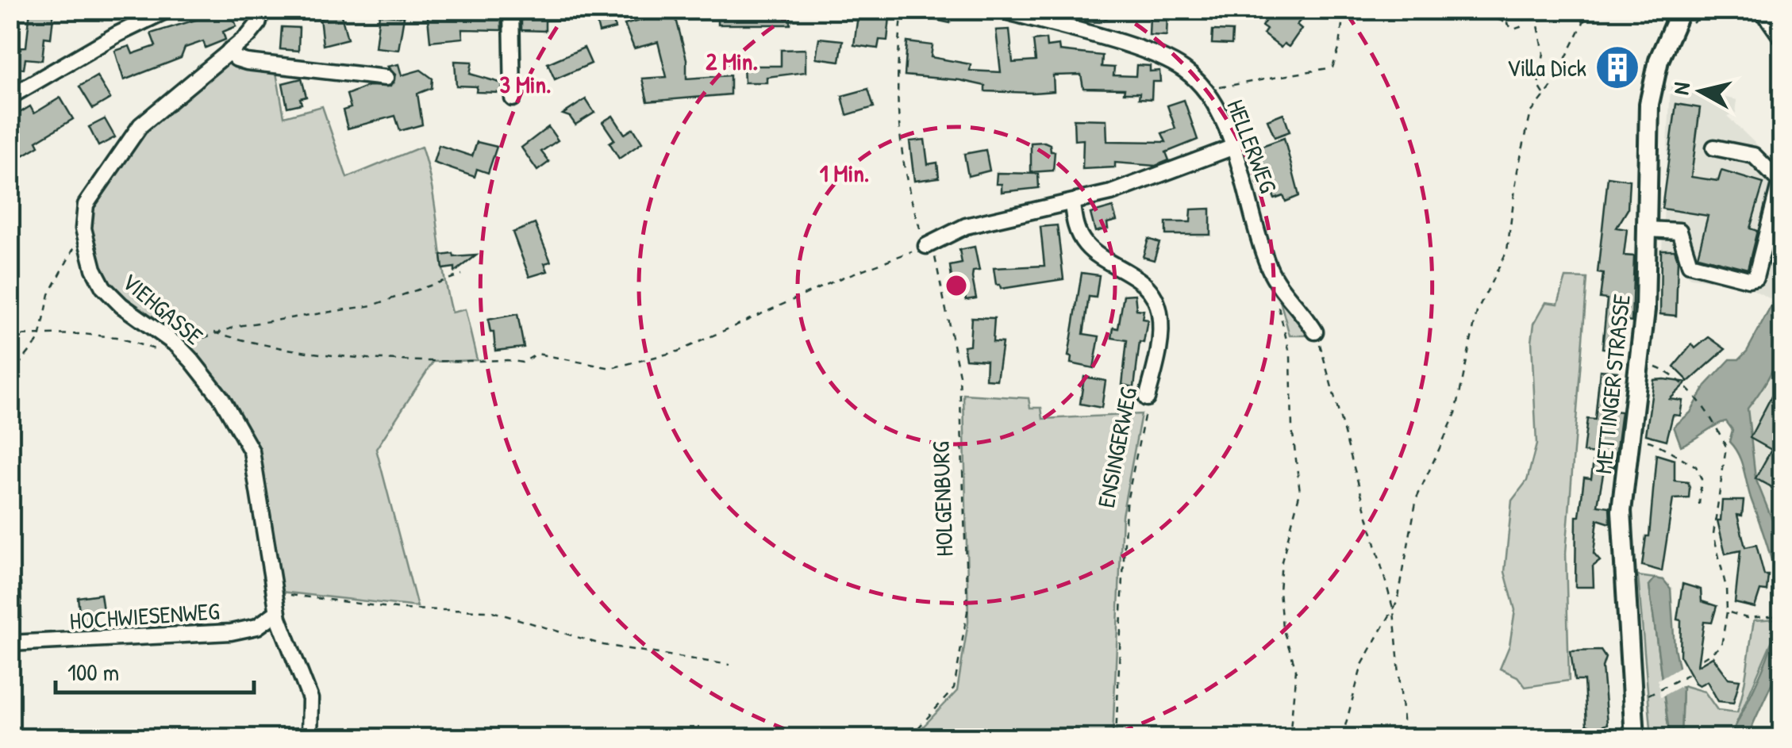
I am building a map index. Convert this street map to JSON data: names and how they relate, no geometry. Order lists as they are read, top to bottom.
{
  "streets": {
    "main road": ["METTINGER STRASSE"],
    "street": [
      "HELLERWEG",
      "VIEHGASSE",
      "ENSINGERWEG",
      "HOCHWIESENWEG"
    ],
    "path": ["HOLGENBURG"]
  },
  "crossings": [
    ["VIEHGASSE", "HOCHWIESENWEG"]
  ],
  "places": {
    "building": ["Villa Dick"]
  },
  "scale_bar": "100 m",
  "north": "left",
  "rings": ["2 Min.", "3 Min.", "1 Min."]
}
